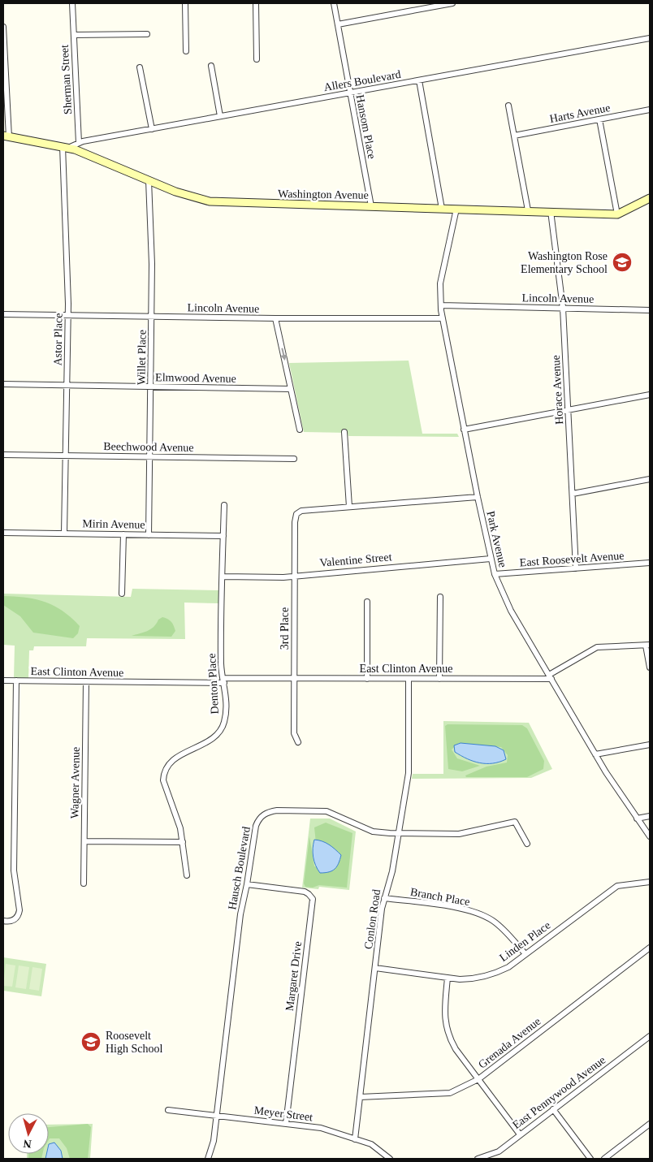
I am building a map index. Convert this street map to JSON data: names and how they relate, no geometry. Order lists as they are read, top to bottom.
{
  "streets": {
    "street": [
      "Sherman Street",
      "Allers Boulevard",
      "Harts Avenue",
      "Hansom Place",
      "Washington Avenue",
      "Lincoln Avenue",
      "Astor Place",
      "Willet Place",
      "Elmwood Avenue",
      "Horace Avenue",
      "Beechwood Avenue",
      "Mirin Avenue",
      "Park Avenue",
      "East Roosevelt Avenue",
      "Valentine Street",
      "3rd Place",
      "East Clinton Avenue",
      "Denton Place",
      "Wagner Avenue",
      "Hausch Boulevard",
      "Branch Place",
      "Conlon Road",
      "Linden Place",
      "Margaret Drive",
      "Grenada Avenue",
      "East Pennywood Avenue",
      "Meyer Street"
    ]
  },
  "crossings": [
    ["Sherman Street", "Allers Boulevard"],
    ["Allers Boulevard", "Hansom Place"],
    ["Hansom Place", "Washington Avenue"],
    ["Washington Avenue", "Astor Place"],
    ["Washington Avenue", "Willet Place"],
    ["Washington Avenue", "Horace Avenue"],
    ["Washington Avenue", "Park Avenue"],
    ["Lincoln Avenue", "Astor Place"],
    ["Lincoln Avenue", "Willet Place"],
    ["Lincoln Avenue", "Horace Avenue"],
    ["Lincoln Avenue", "Park Avenue"],
    ["Astor Place", "Elmwood Avenue"],
    ["Astor Place", "Beechwood Avenue"],
    ["Astor Place", "Mirin Avenue"],
    ["Willet Place", "Elmwood Avenue"],
    ["Willet Place", "Beechwood Avenue"],
    ["Willet Place", "Mirin Avenue"],
    ["Horace Avenue", "East Roosevelt Avenue"],
    ["Mirin Avenue", "Denton Place"],
    ["Park Avenue", "East Roosevelt Avenue"],
    ["Park Avenue", "Valentine Street"],
    ["Park Avenue", "East Clinton Avenue"],
    ["Valentine Street", "3rd Place"],
    ["Valentine Street", "Denton Place"],
    ["3rd Place", "East Clinton Avenue"],
    ["East Clinton Avenue", "Denton Place"],
    ["East Clinton Avenue", "Wagner Avenue"],
    ["East Clinton Avenue", "Conlon Road"],
    ["Hausch Boulevard", "Conlon Road"],
    ["Hausch Boulevard", "Margaret Drive"],
    ["Hausch Boulevard", "Meyer Street"],
    ["Branch Place", "Conlon Road"],
    ["Branch Place", "Linden Place"],
    ["Conlon Road", "Linden Place"],
    ["Conlon Road", "Grenada Avenue"],
    ["Conlon Road", "Meyer Street"],
    ["Margaret Drive", "Meyer Street"]
  ],
  "places": {
    "school or university": ["Washington Rose Elementary School", "Roosevelt High School"]
  },
  "north": "bottom"
}
